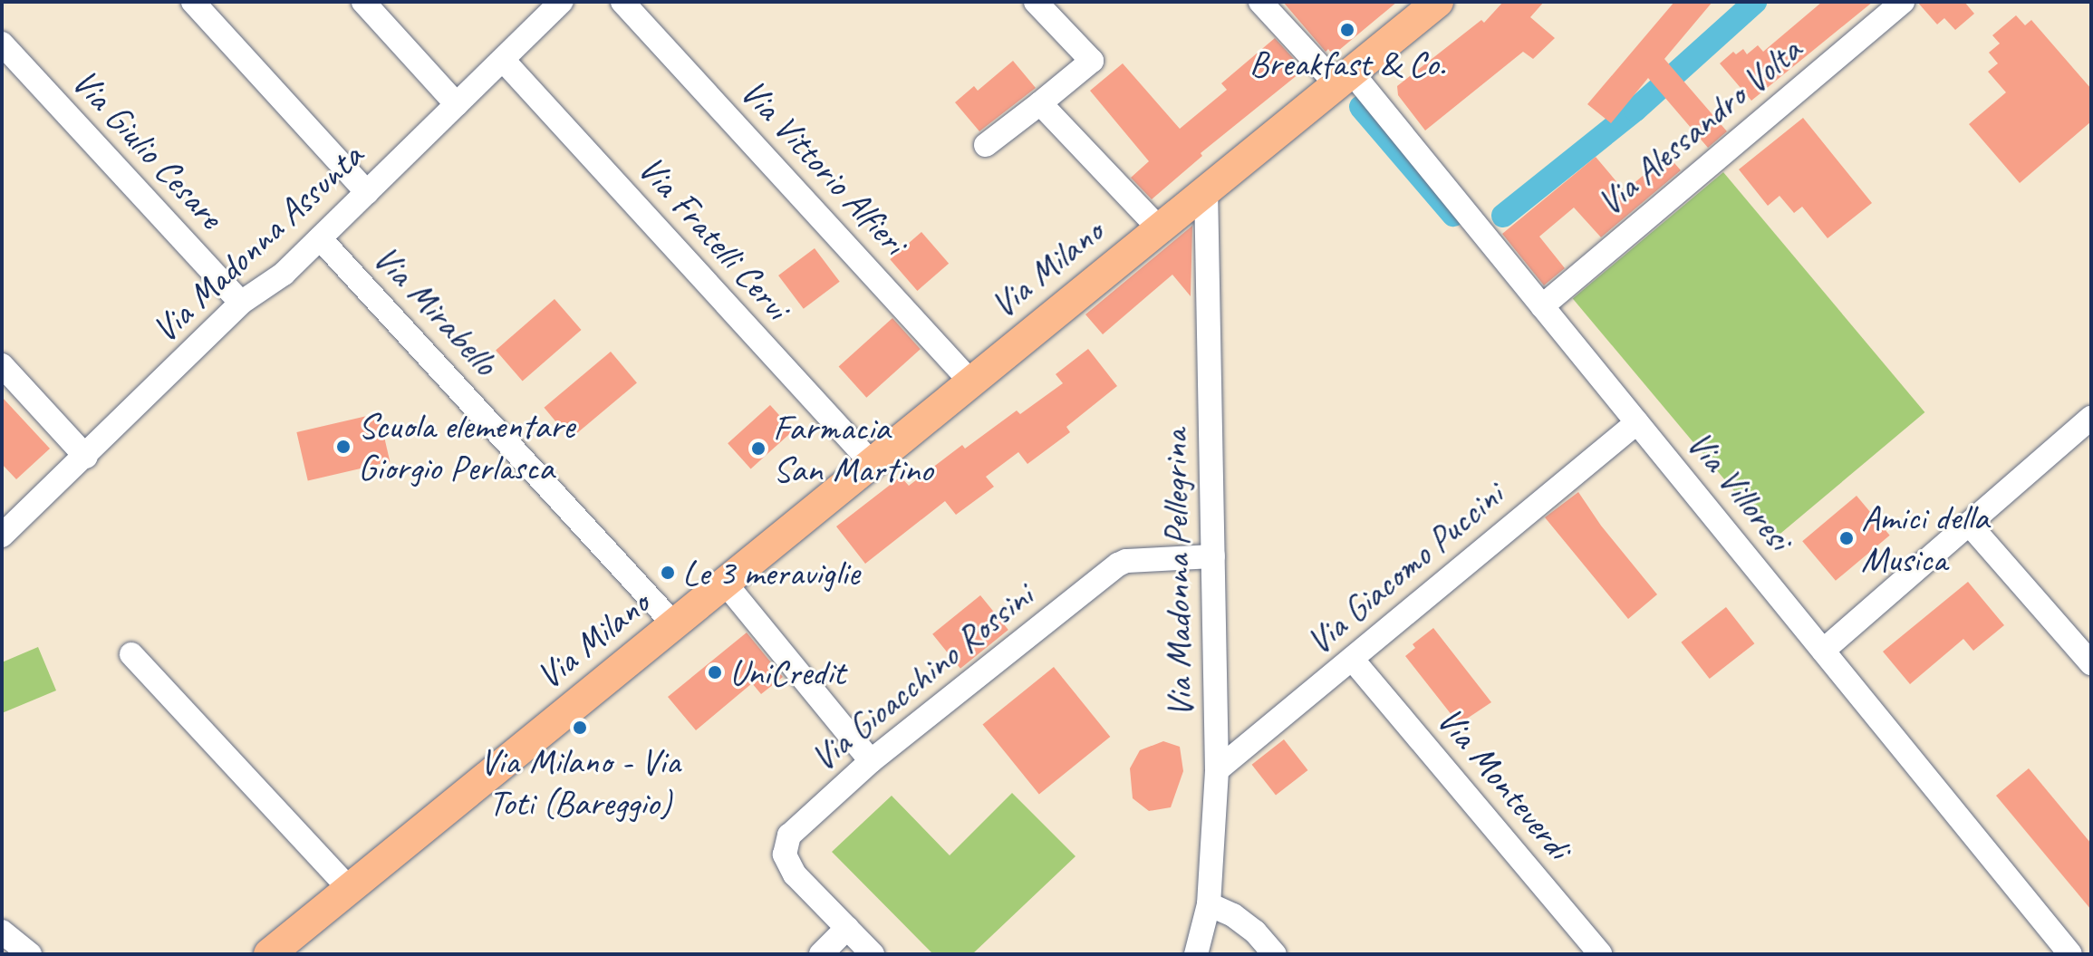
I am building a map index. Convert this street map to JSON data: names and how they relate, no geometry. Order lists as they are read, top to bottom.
{
  "streets": {
    "main road": ["Via Milano"],
    "street": [
      "Via Alessandro Volta",
      "Via Giulio Cesare",
      "Via Vittorio Alfieri",
      "Via Fratelli Cervi",
      "Via Madonna Assunta",
      "Via Mirabello",
      "Via Villoresi",
      "Via Giacomo Puccini",
      "Via Madonna Pellegrina",
      "Via Gioacchino Rossini",
      "Via Monteverdi"
    ]
  },
  "crossings": [
    ["Via Alessandro Volta", "Via Villoresi"],
    ["Via Giulio Cesare", "Via Madonna Assunta"],
    ["Via Vittorio Alfieri", "Via Milano"],
    ["Via Fratelli Cervi", "Via Madonna Assunta"],
    ["Via Fratelli Cervi", "Via Milano"],
    ["Via Madonna Assunta", "Via Mirabello"],
    ["Via Milano", "Via Mirabello"],
    ["Via Milano", "Via Villoresi"],
    ["Via Milano", "Via Madonna Pellegrina"],
    ["Via Villoresi", "Via Giacomo Puccini"],
    ["Via Giacomo Puccini", "Via Madonna Pellegrina"],
    ["Via Giacomo Puccini", "Via Monteverdi"],
    ["Via Madonna Pellegrina", "Via Gioacchino Rossini"]
  ],
  "places": [
    "Breakfast & Co.",
    "Scuola elementare Giorgio Perlasca",
    "Farmacia San Martino",
    "Amici della Musica",
    "Le 3 meraviglie",
    "UniCredit",
    "Via Milano - Via Toti (Bareggio)"
  ]
}
